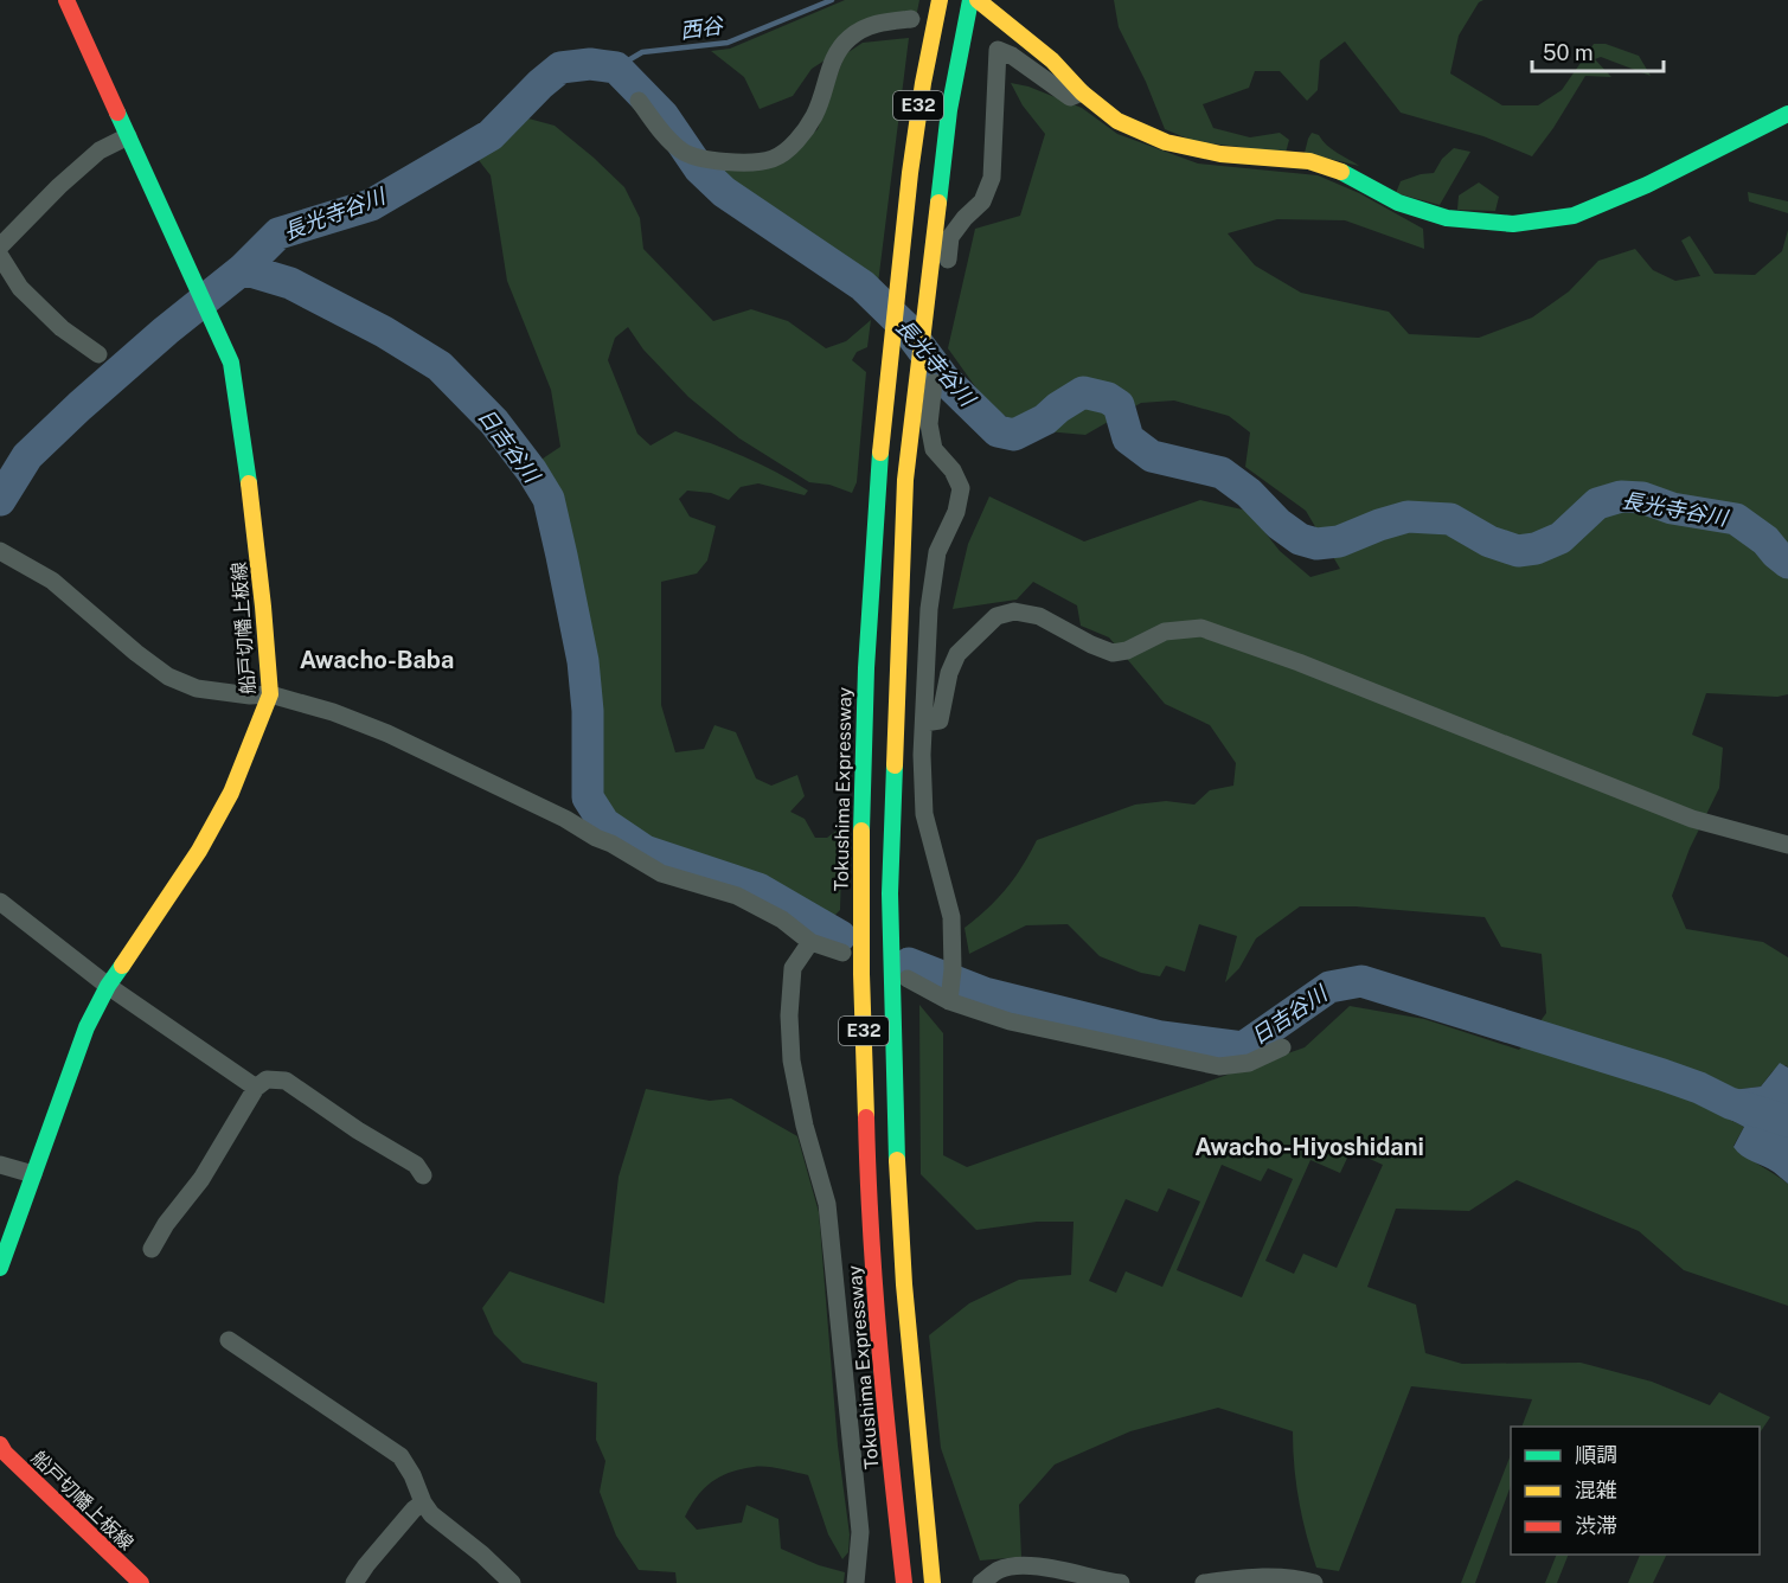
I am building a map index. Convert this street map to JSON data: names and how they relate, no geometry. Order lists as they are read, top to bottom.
{
  "streets": {
    "main road": ["E32", "船戸切幡上板線", "Tokushima Expressway"]
  },
  "districts": ["Awacho-Baba", "Awacho-Hiyoshidani"],
  "water": ["西谷", "長光寺谷川", "日吉谷川"],
  "legend": ["順調", "混雑", "渋滞"],
  "scale_bar": "50 m"
}
